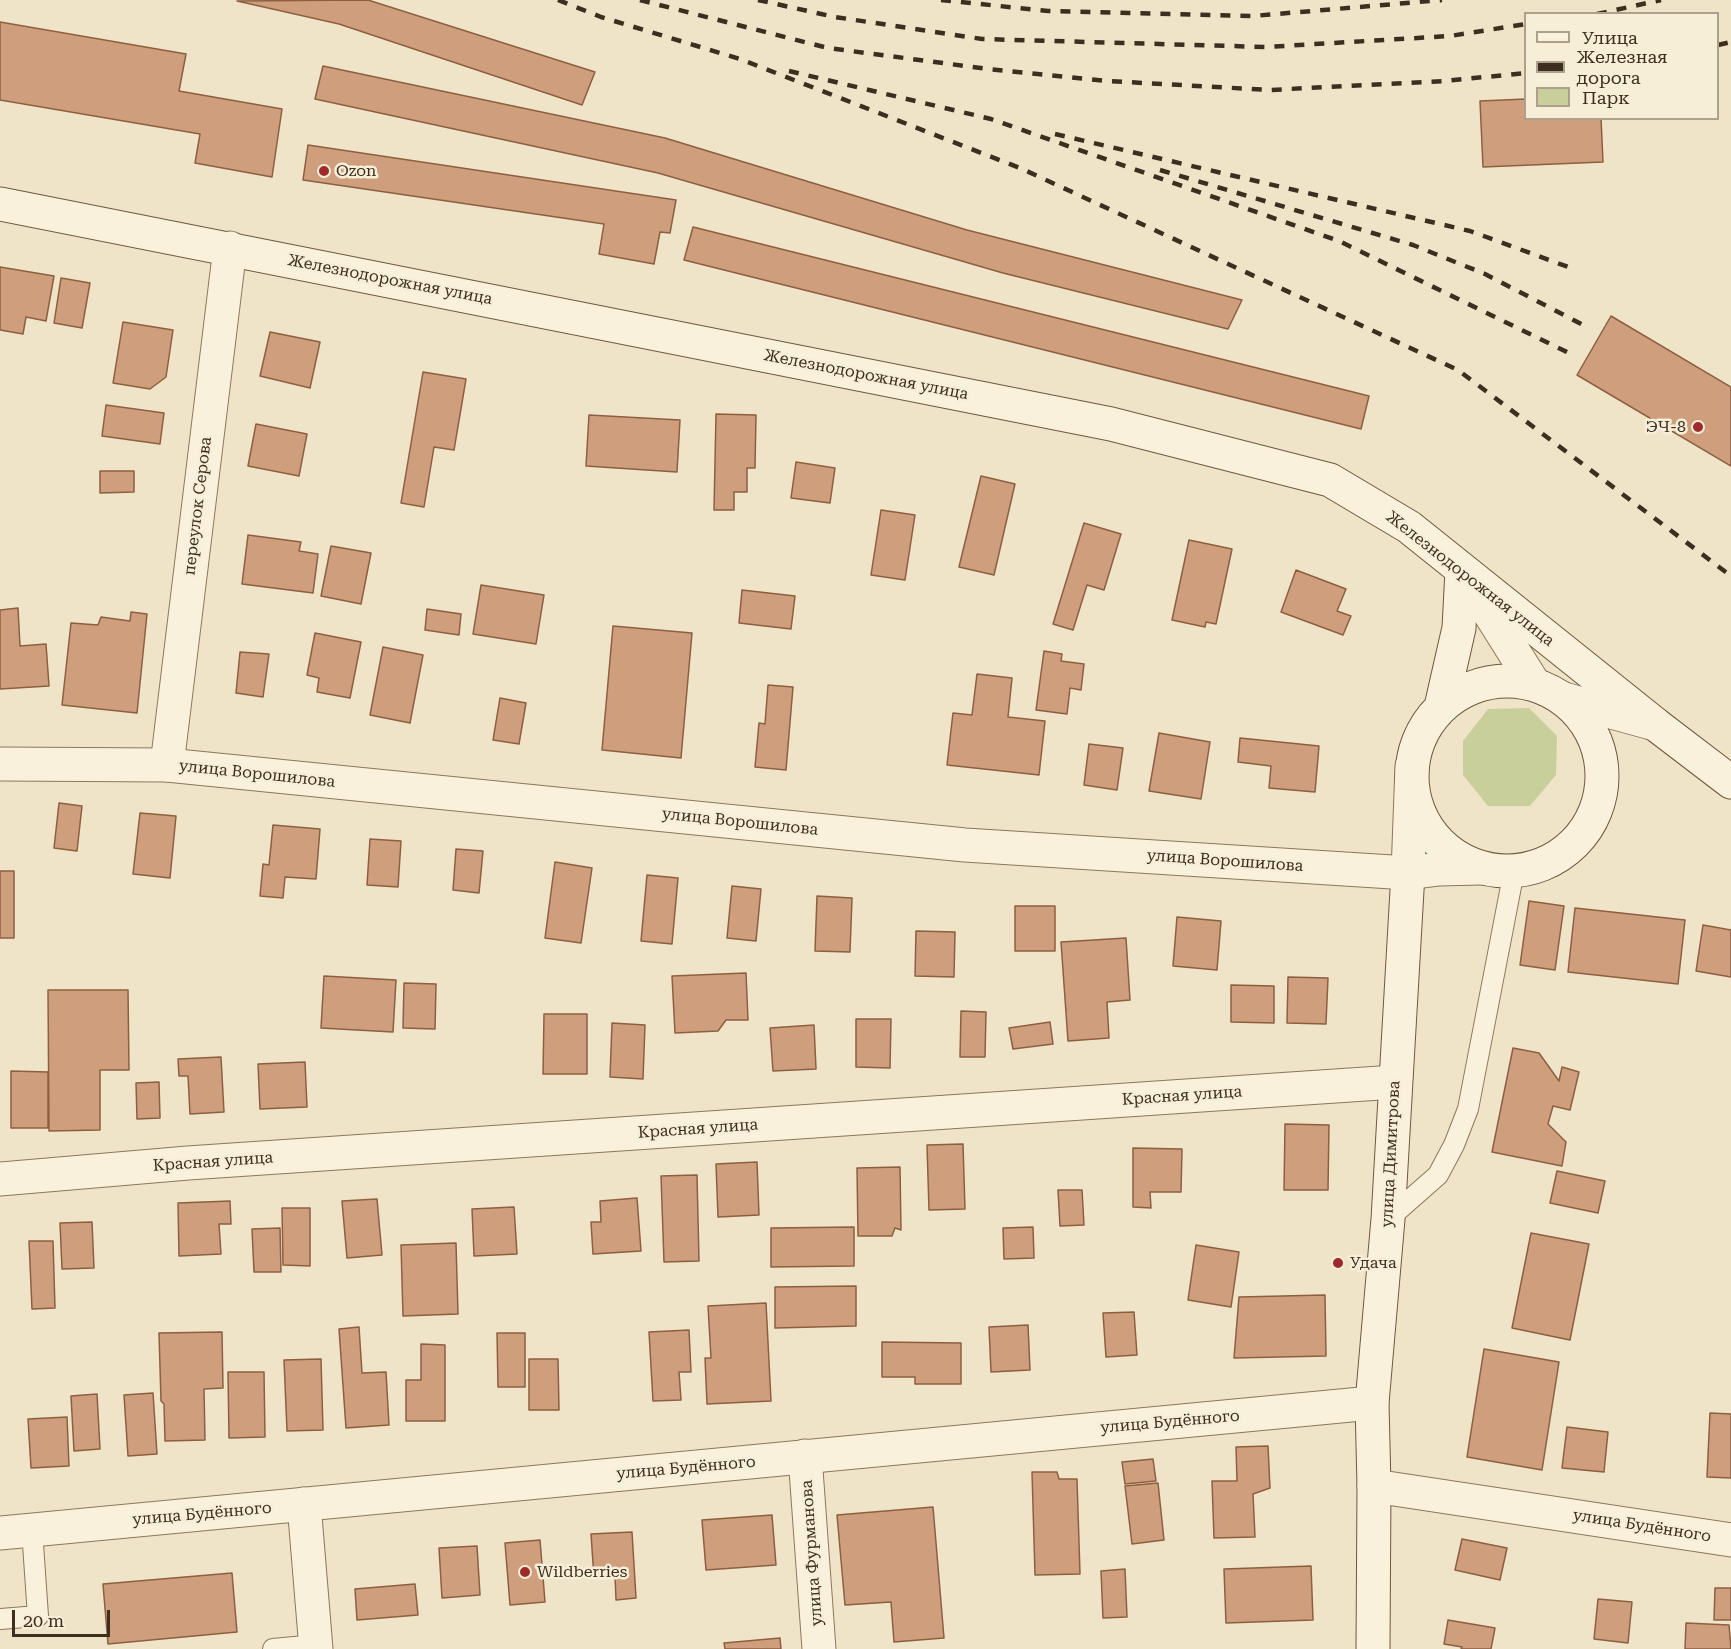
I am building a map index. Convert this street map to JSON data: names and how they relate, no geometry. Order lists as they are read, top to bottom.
{
  "streets": {
    "street": [
      "Железнодорожная улица",
      "переулок Серова",
      "улица Ворошилова",
      "Красная улица",
      "улица Димитрова",
      "улица Будённого",
      "улица Фурманова"
    ]
  },
  "crossings": [
    ["Железнодорожная улица", "переулок Серова"],
    ["переулок Серова", "улица Ворошилова"],
    ["улица Ворошилова", "улица Димитрова"],
    ["Красная улица", "улица Димитрова"],
    ["улица Димитрова", "улица Будённого"],
    ["улица Будённого", "улица Фурманова"]
  ],
  "places": [
    "Ozon",
    "ЭЧ-8",
    "Удача",
    "Wildberries"
  ],
  "legend": ["Улица", "Железная дорога", "Парк"],
  "scale_bar": "20 m"
}
